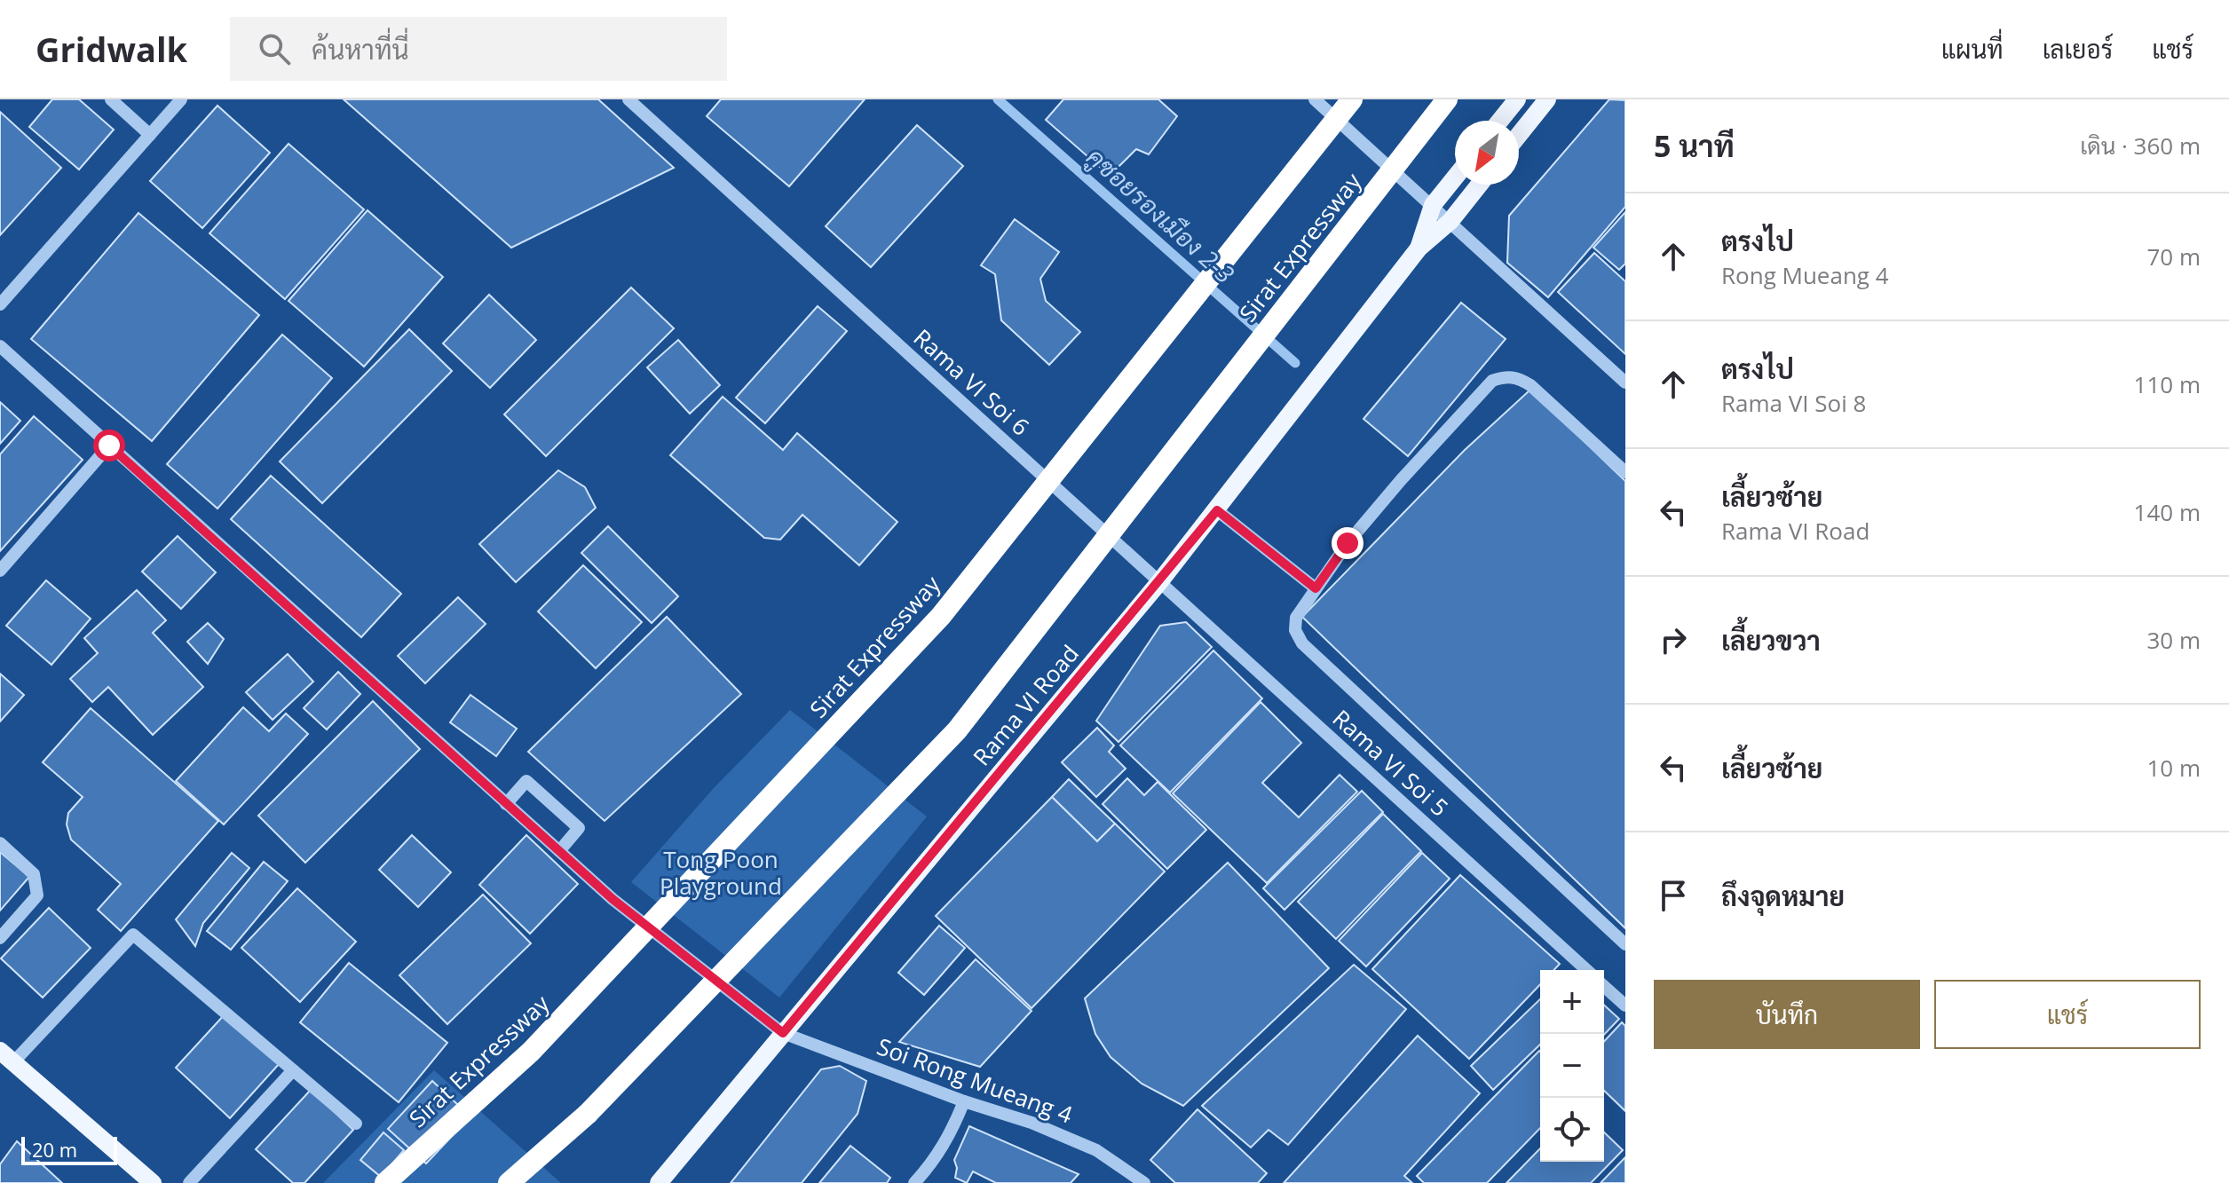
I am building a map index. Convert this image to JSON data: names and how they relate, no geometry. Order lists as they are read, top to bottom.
{
  "streets": {
    "highway": ["Sirat Expressway"],
    "main road": ["Rama VI Road"],
    "street": ["Rama VI Soi 6", "Rama VI Soi 5", "Soi Rong Mueang 4"]
  },
  "crossings": [
    ["Rama VI Soi 6", "Rama VI Road"],
    ["Rama VI Soi 6", "Rama VI Soi 5"],
    ["Rama VI Road", "Rama VI Soi 5"],
    ["Rama VI Road", "Soi Rong Mueang 4"]
  ],
  "water": ["คูซอยรองเมือง 2-3"],
  "parks": ["Tong Poon Playground"],
  "scale_bar": "20 m",
  "north": "bottom left",
  "page": {
    "header": "Gridwalk",
    "search": "ค้นหาที่นี่",
    "nav": ["แผนที่", "เลเยอร์", "แชร์"],
    "heading": ["5 นาที", "เดิน · 360 m"],
    "list": [
      ["ตรงไป", "Rong Mueang 4", "70 m"],
      ["ตรงไป", "Rama VI Soi 8", "110 m"],
      ["เลี้ยวซ้าย", "Rama VI Road", "140 m"],
      ["เลี้ยวขวา", "30 m"],
      ["เลี้ยวซ้าย", "10 m"],
      "ถึงจุดหมาย"
    ],
    "buttons": ["บันทึก", "แชร์"],
    "map_buttons": ["+", "−"],
    "scale": "20 m"
  }
}
